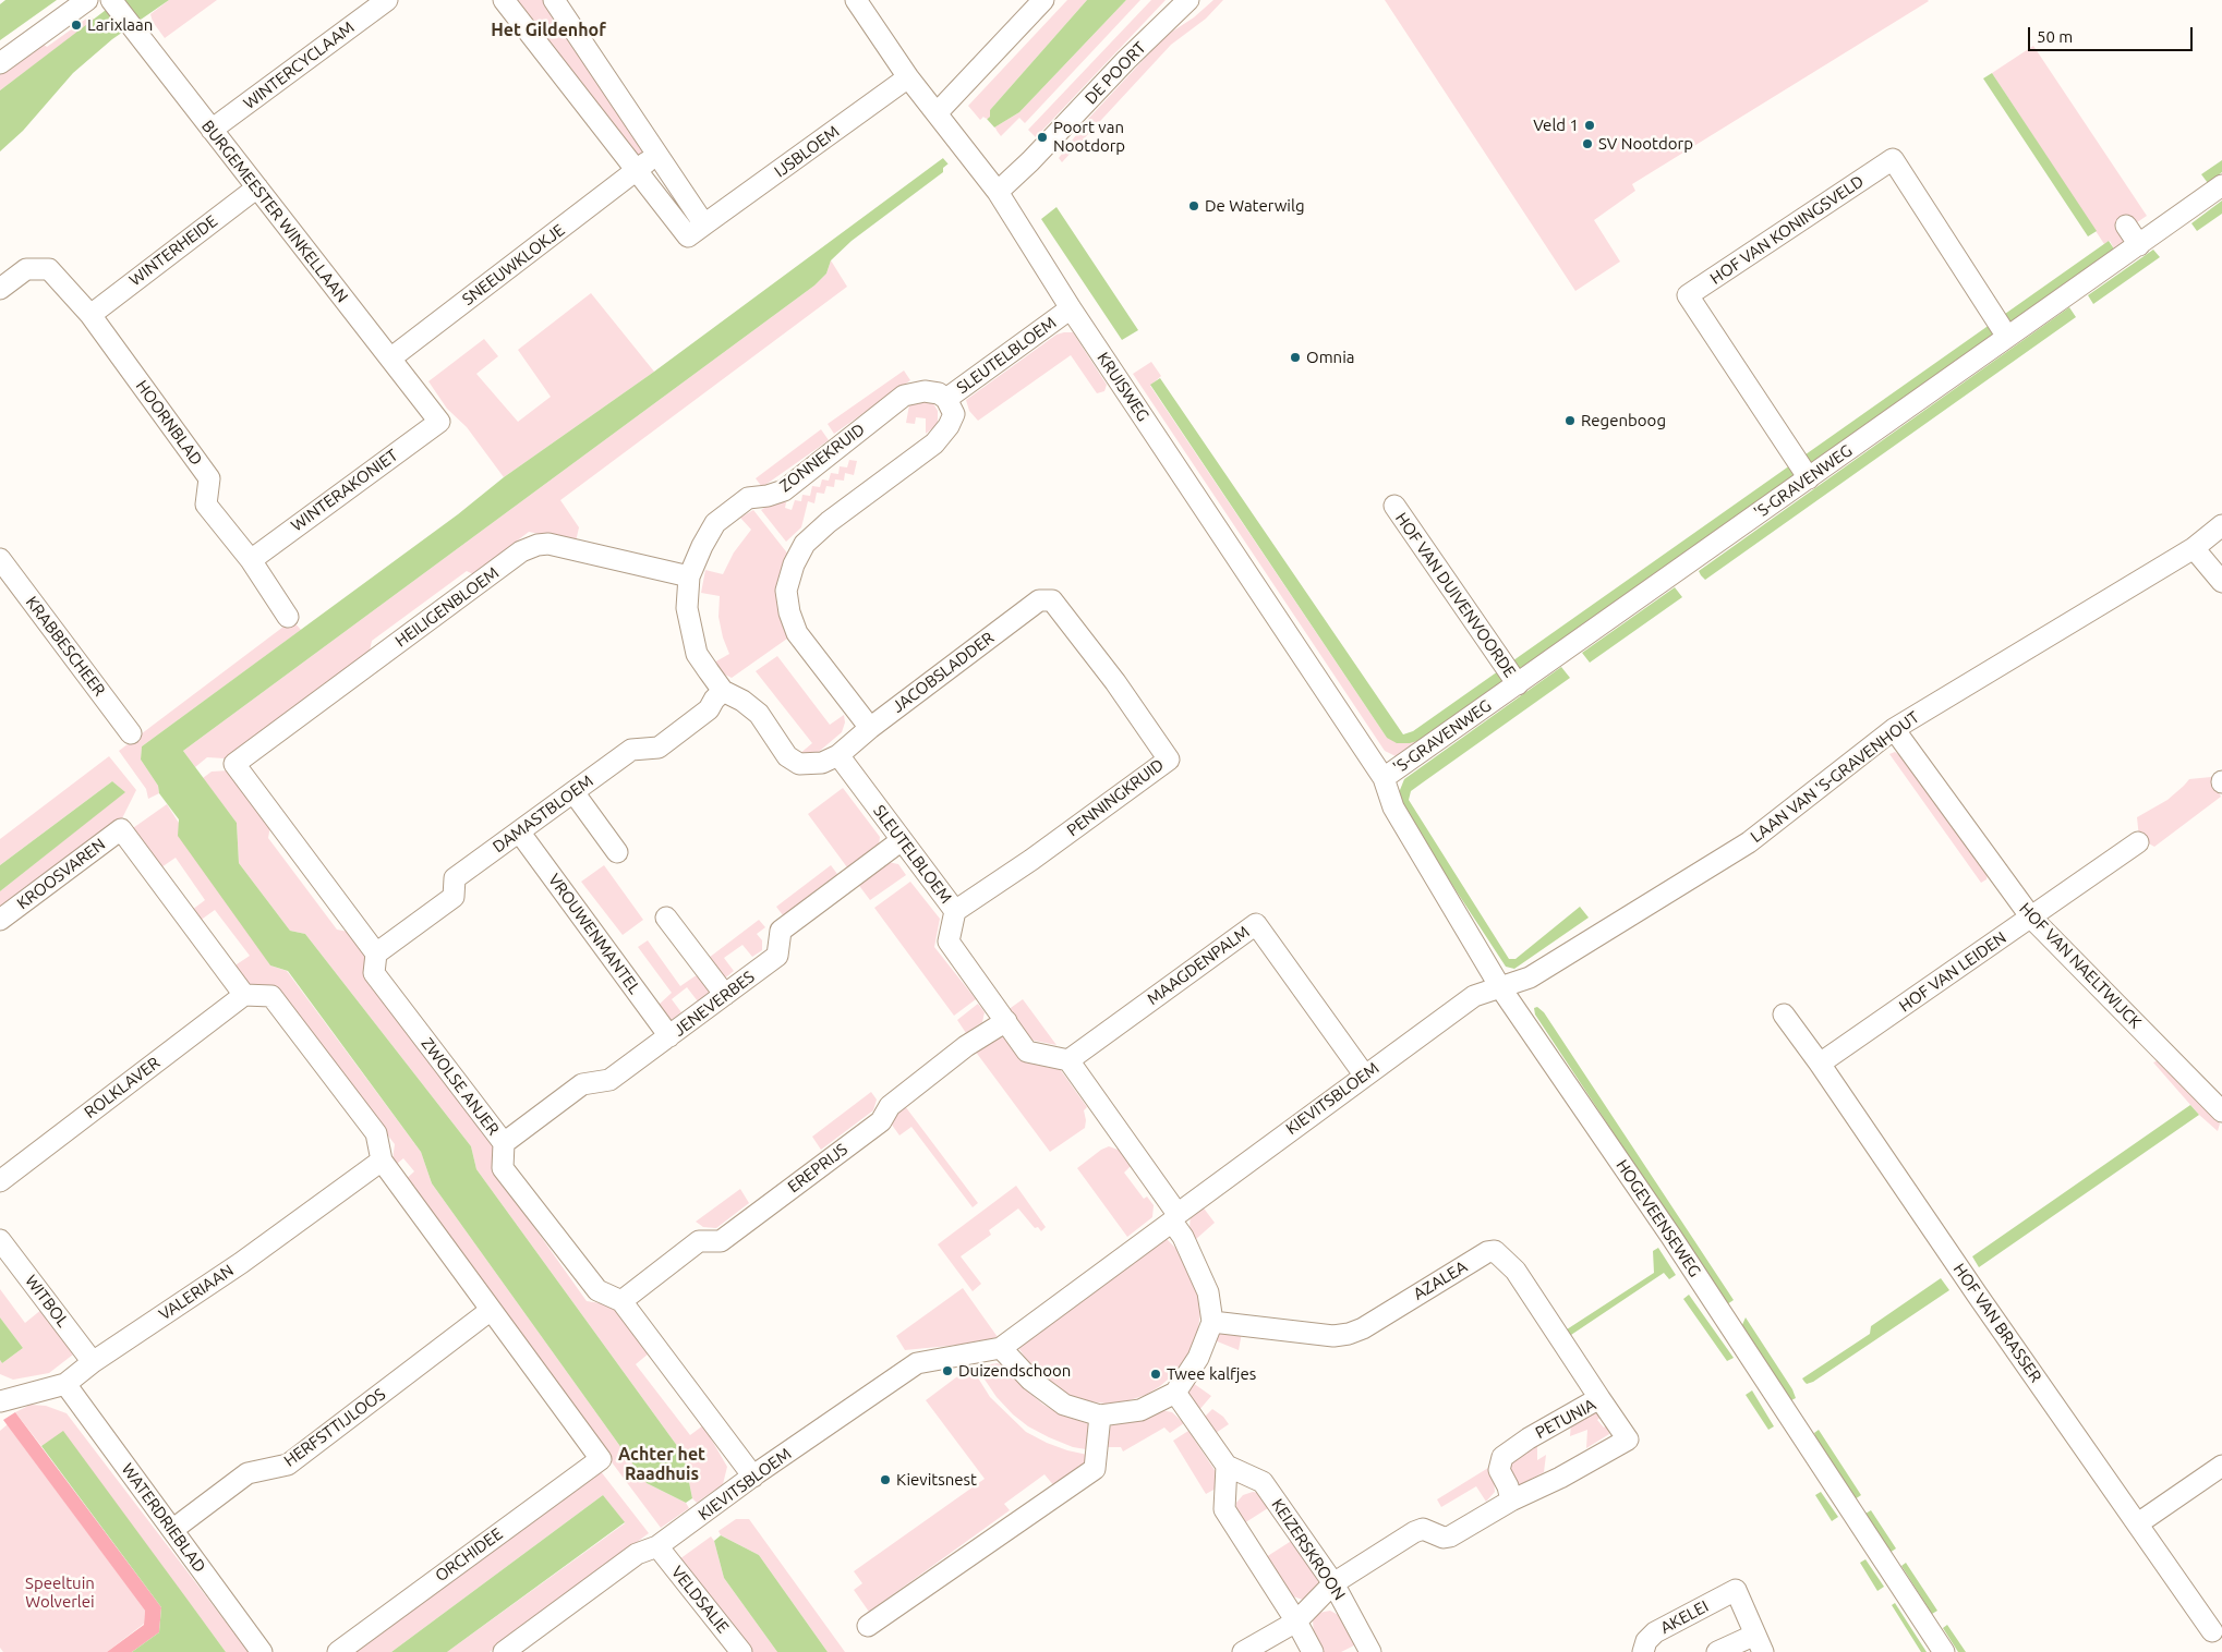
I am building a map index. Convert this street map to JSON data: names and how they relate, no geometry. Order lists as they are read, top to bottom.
{
  "streets": {
    "street": [
      "WINTERCYCLAAM",
      "DE POORT",
      "IJSBLOEM",
      "BURGEMEESTER WINKELLAAN",
      "HOF VAN KONINGSVELD",
      "WINTERHEIDE",
      "SNEEUWKLOKJE",
      "SLEUTELBLOEM",
      "KRUISWEG",
      "HOORNBLAD",
      "ZONNEKRUID",
      "'S-GRAVENWEG",
      "WINTERAKONIET",
      "HOF VAN DUIVENVOORDE",
      "HEILIGENBLOEM",
      "KRABBESCHEER",
      "JACOBSLADDER",
      "LAAN VAN 'S-GRAVENHOUT",
      "PENNINGKRUID",
      "DAMASTBLOEM",
      "KROOSVAREN",
      "VROUWENMANTEL",
      "MAAGDENPALM",
      "HOF VAN NAELTWIJCK",
      "HOF VAN LEIDEN",
      "JENEVERBES",
      "ZWOLSE ANJER",
      "ROLKLAVER",
      "KIEVITSBLOEM",
      "EREPRIJS",
      "HOGEVEENSEWEG",
      "AZALEA",
      "VALERIAAN",
      "WITBOL",
      "HOF VAN BRASSER",
      "PETUNIA",
      "HERFSTTIJLOOS",
      "WATERDRIEBLAD",
      "KEIZERSKROON",
      "ORCHIDEE",
      "VELDSALIE",
      "AKELEI"
    ]
  },
  "crossings": [
    ["WINTERCYCLAAM", "BURGEMEESTER WINKELLAAN"],
    ["DE POORT", "KRUISWEG"],
    ["IJSBLOEM", "SNEEUWKLOKJE"],
    ["IJSBLOEM", "KRUISWEG"],
    ["BURGEMEESTER WINKELLAAN", "WINTERHEIDE"],
    ["BURGEMEESTER WINKELLAAN", "SNEEUWKLOKJE"],
    ["BURGEMEESTER WINKELLAAN", "WINTERAKONIET"],
    ["HOF VAN KONINGSVELD", "'S-GRAVENWEG"],
    ["WINTERHEIDE", "HOORNBLAD"],
    ["SLEUTELBLOEM", "KRUISWEG"],
    ["SLEUTELBLOEM", "ZONNEKRUID"],
    ["SLEUTELBLOEM", "JACOBSLADDER"],
    ["SLEUTELBLOEM", "PENNINGKRUID"],
    ["SLEUTELBLOEM", "MAAGDENPALM"],
    ["SLEUTELBLOEM", "JENEVERBES"],
    ["SLEUTELBLOEM", "EREPRIJS"],
    ["KRUISWEG", "'S-GRAVENWEG"],
    ["KRUISWEG", "HOGEVEENSEWEG"],
    ["HOORNBLAD", "WINTERAKONIET"],
    ["ZONNEKRUID", "HEILIGENBLOEM"],
    ["ZONNEKRUID", "DAMASTBLOEM"],
    ["'S-GRAVENWEG", "HOF VAN DUIVENVOORDE"],
    ["'S-GRAVENWEG", "HOGEVEENSEWEG"],
    ["HEILIGENBLOEM", "DAMASTBLOEM"],
    ["HEILIGENBLOEM", "ZWOLSE ANJER"],
    ["JACOBSLADDER", "PENNINGKRUID"],
    ["LAAN VAN 'S-GRAVENHOUT", "HOF VAN NAELTWIJCK"],
    ["LAAN VAN 'S-GRAVENHOUT", "KIEVITSBLOEM"],
    ["LAAN VAN 'S-GRAVENHOUT", "HOGEVEENSEWEG"],
    ["DAMASTBLOEM", "VROUWENMANTEL"],
    ["DAMASTBLOEM", "ZWOLSE ANJER"],
    ["KROOSVAREN", "ROLKLAVER"],
    ["VROUWENMANTEL", "JENEVERBES"],
    ["MAAGDENPALM", "KIEVITSBLOEM"],
    ["HOF VAN NAELTWIJCK", "HOF VAN LEIDEN"],
    ["HOF VAN LEIDEN", "HOF VAN BRASSER"],
    ["JENEVERBES", "ZWOLSE ANJER"],
    ["ZWOLSE ANJER", "KIEVITSBLOEM"],
    ["ZWOLSE ANJER", "EREPRIJS"],
    ["KIEVITSBLOEM", "HOGEVEENSEWEG"],
    ["KIEVITSBLOEM", "VELDSALIE"],
    ["AZALEA", "PETUNIA"],
    ["VALERIAAN", "WITBOL"],
    ["VALERIAAN", "WATERDRIEBLAD"],
    ["PETUNIA", "KEIZERSKROON"],
    ["HERFSTTIJLOOS", "WATERDRIEBLAD"],
    ["HERFSTTIJLOOS", "ORCHIDEE"]
  ],
  "districts": ["Het Gildenhof", "Achter het Raadhuis"],
  "parks": ["Speeltuin Wolverlei"],
  "places": [
    "Larixlaan",
    "Veld 1",
    "Poort van Nootdorp",
    "SV Nootdorp",
    "De Waterwilg",
    "Omnia",
    "Regenboog",
    "Duizendschoon",
    "Twee kalfjes",
    "Kievitsnest"
  ],
  "scale_bar": "50 m"
}
